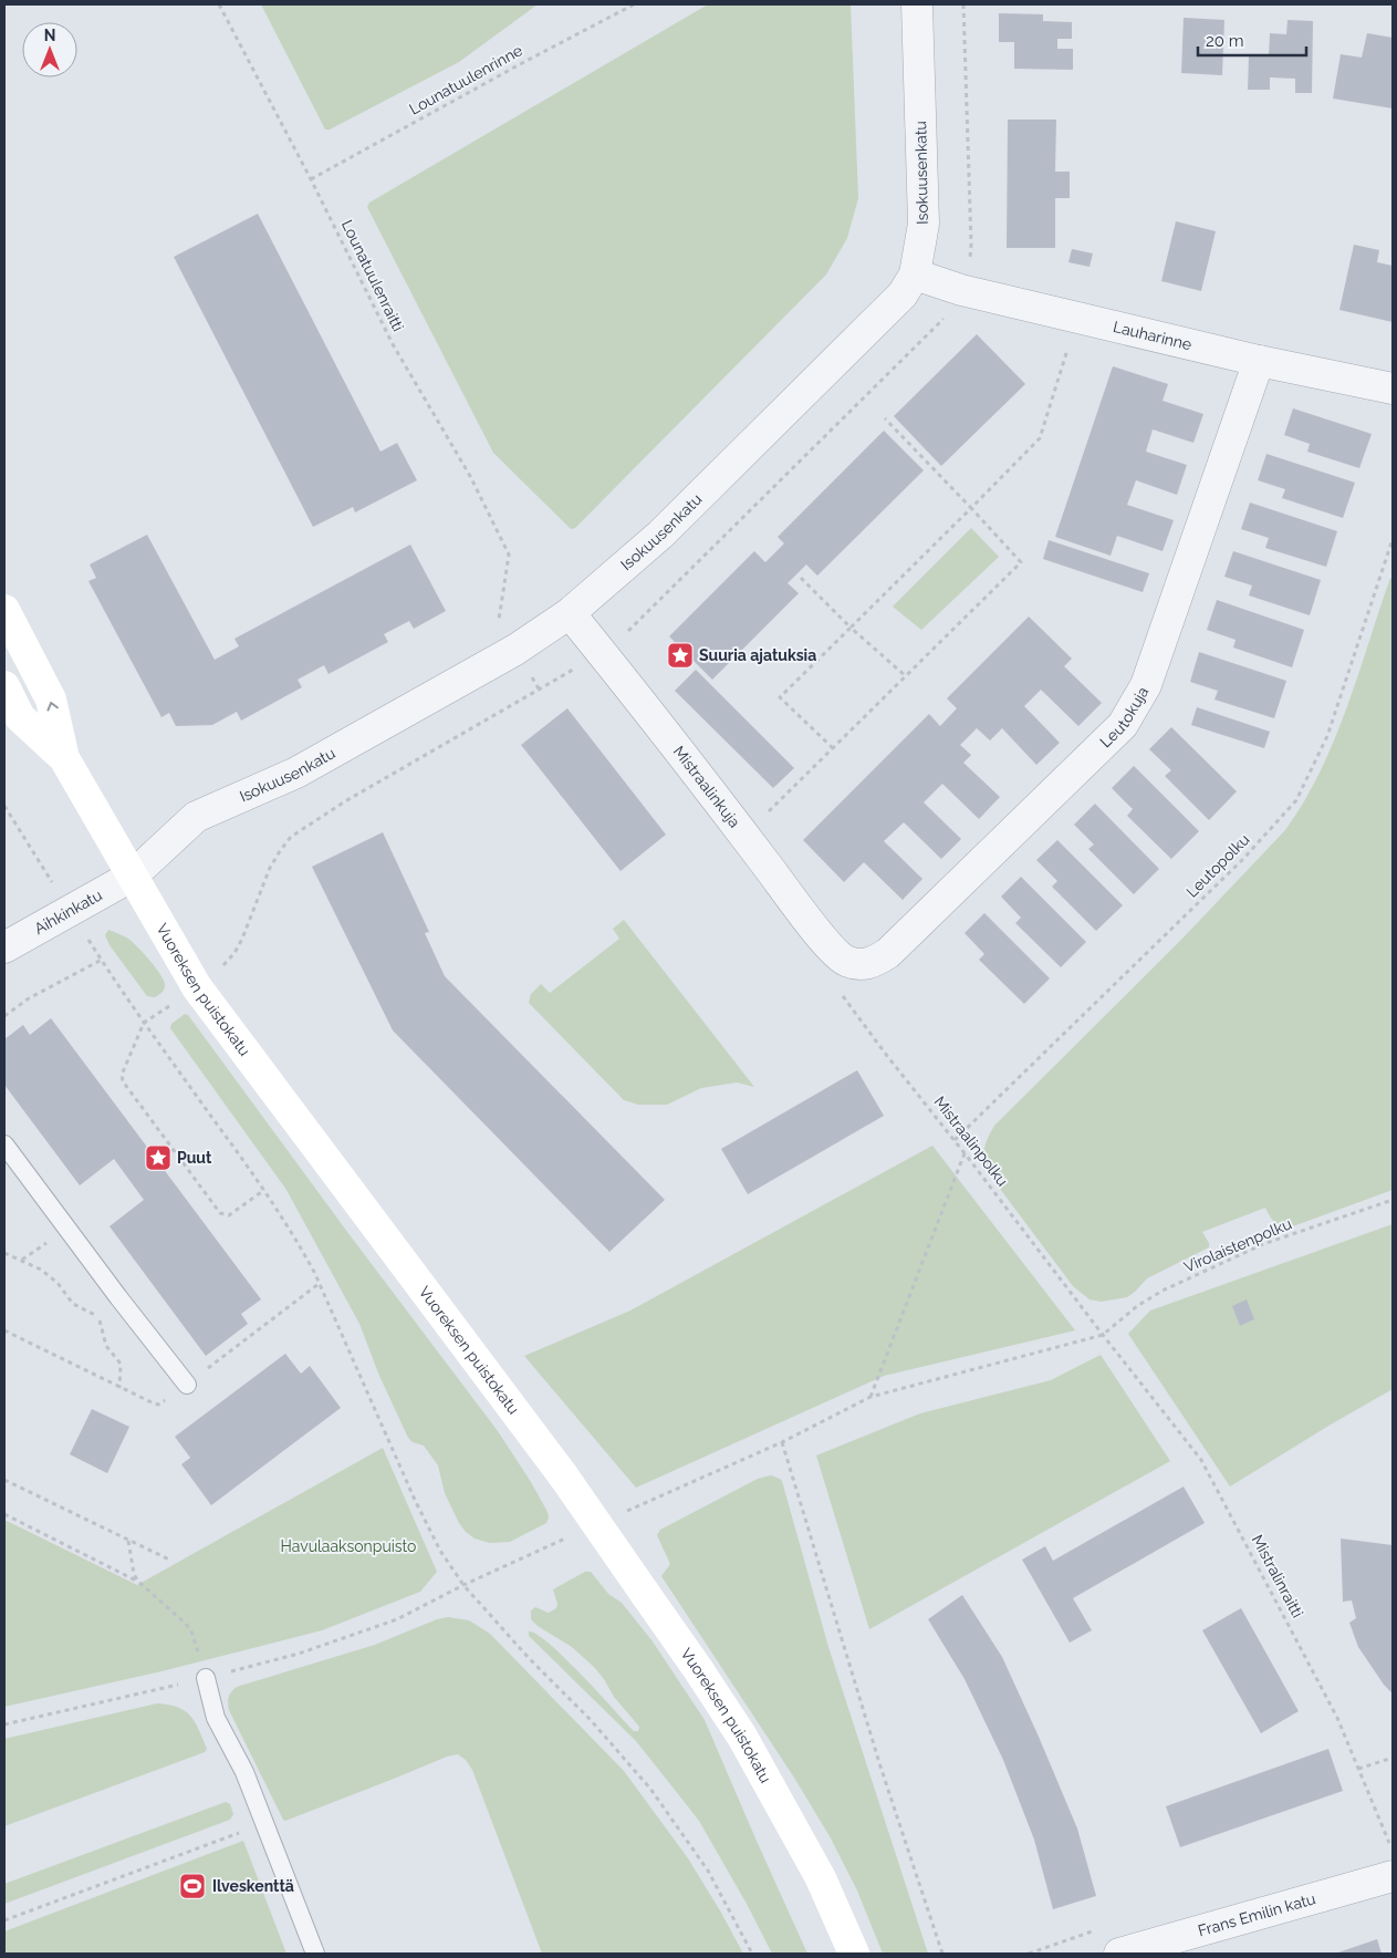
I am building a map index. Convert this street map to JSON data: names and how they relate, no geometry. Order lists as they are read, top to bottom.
{
  "streets": {
    "main road": ["Vuoreksen puistokatu"],
    "street": [
      "Isokuusenkatu",
      "Lauharinne",
      "Leutokuja",
      "Mistraalinkuja",
      "Aihkinkatu",
      "Frans Emilin katu"
    ],
    "path": [
      "Lounatuulenrinne",
      "Lounatuulenraitti",
      "Leutopolku",
      "Mistraalinpolku",
      "Virolaistenpolku",
      "Mistralinraitti"
    ]
  },
  "crossings": [
    ["Lounatuulenrinne", "Lounatuulenraitti"],
    ["Isokuusenkatu", "Lauharinne"],
    ["Isokuusenkatu", "Mistraalinkuja"],
    ["Isokuusenkatu", "Aihkinkatu"],
    ["Isokuusenkatu", "Vuoreksen puistokatu"],
    ["Lauharinne", "Leutokuja"],
    ["Leutokuja", "Mistraalinkuja"],
    ["Leutokuja", "Mistraalinpolku"],
    ["Mistraalinkuja", "Mistraalinpolku"],
    ["Leutopolku", "Mistraalinpolku"],
    ["Aihkinkatu", "Vuoreksen puistokatu"],
    ["Mistraalinpolku", "Virolaistenpolku"],
    ["Mistraalinpolku", "Mistralinraitti"],
    ["Virolaistenpolku", "Mistralinraitti"]
  ],
  "parks": ["Havulaaksonpuisto"],
  "places": {
    "place": ["Suuria ajatuksia", "Puut"],
    "sports": ["Ilveskenttä"]
  },
  "scale_bar": "20 m",
  "north": "top"
}
